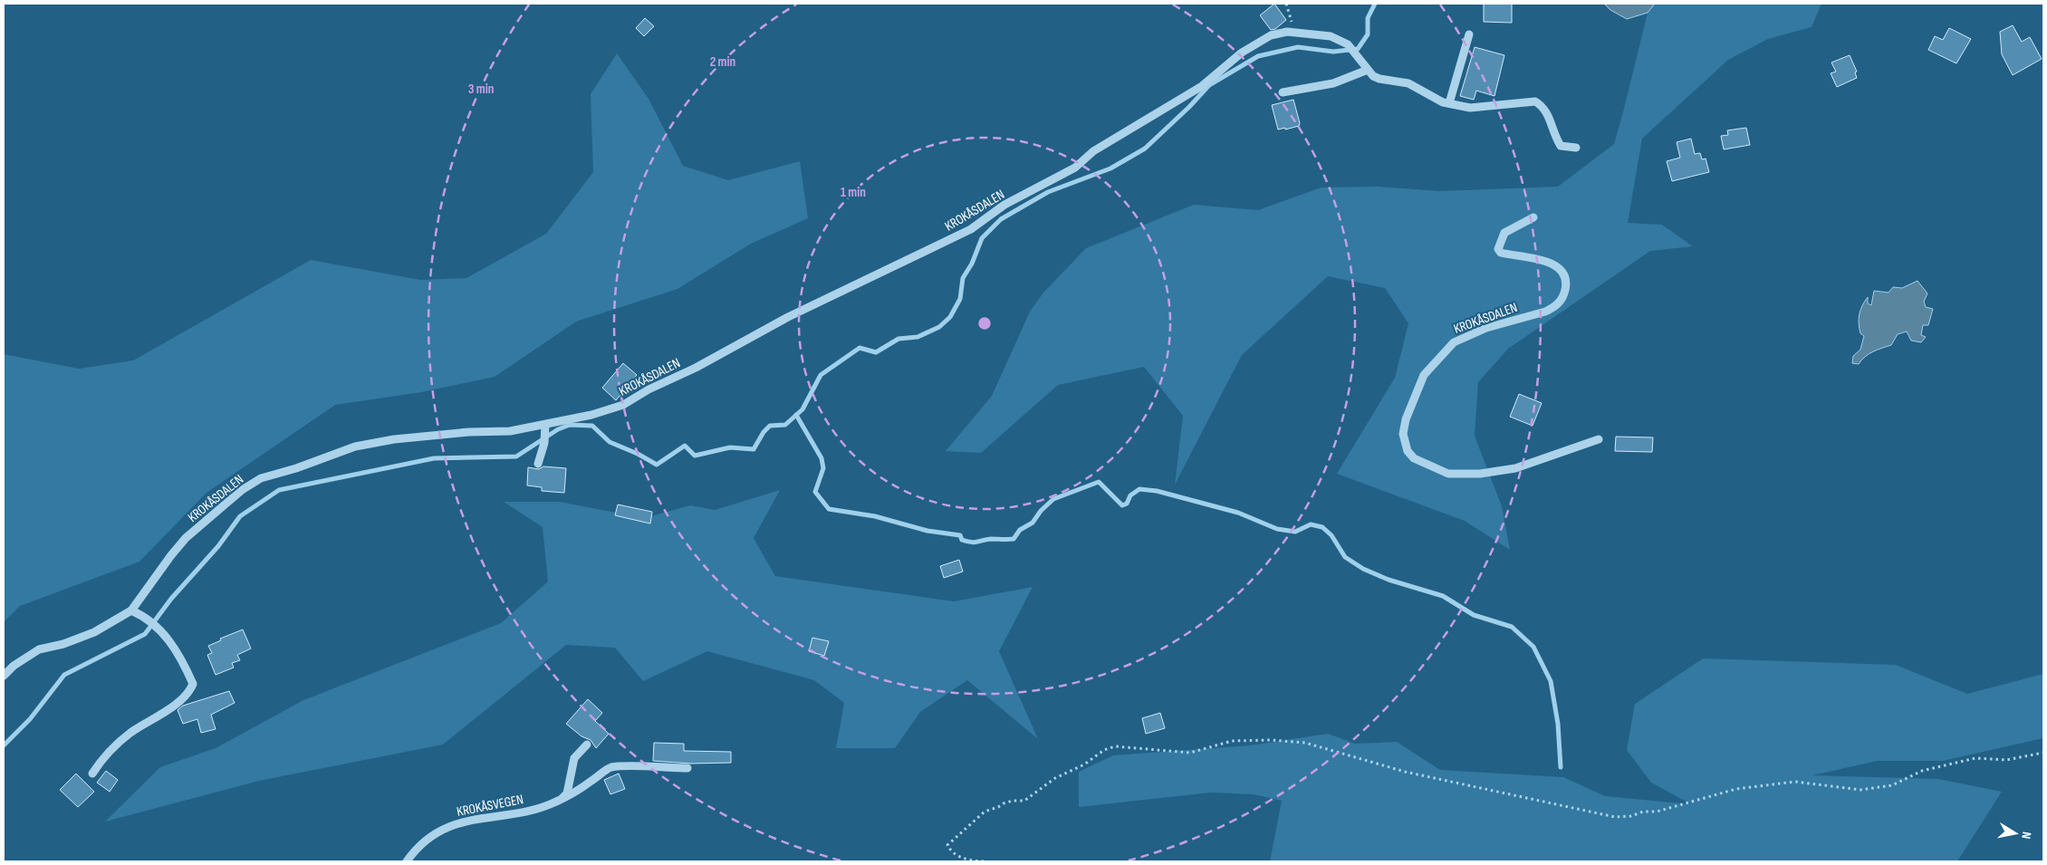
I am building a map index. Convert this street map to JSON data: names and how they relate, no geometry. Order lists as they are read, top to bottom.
{
  "streets": {
    "street": ["KROKÅSDALEN", "KROKÅSVEGEN"]
  },
  "north": "right",
  "rings": ["2 min", "3 min", "1 min"]
}
